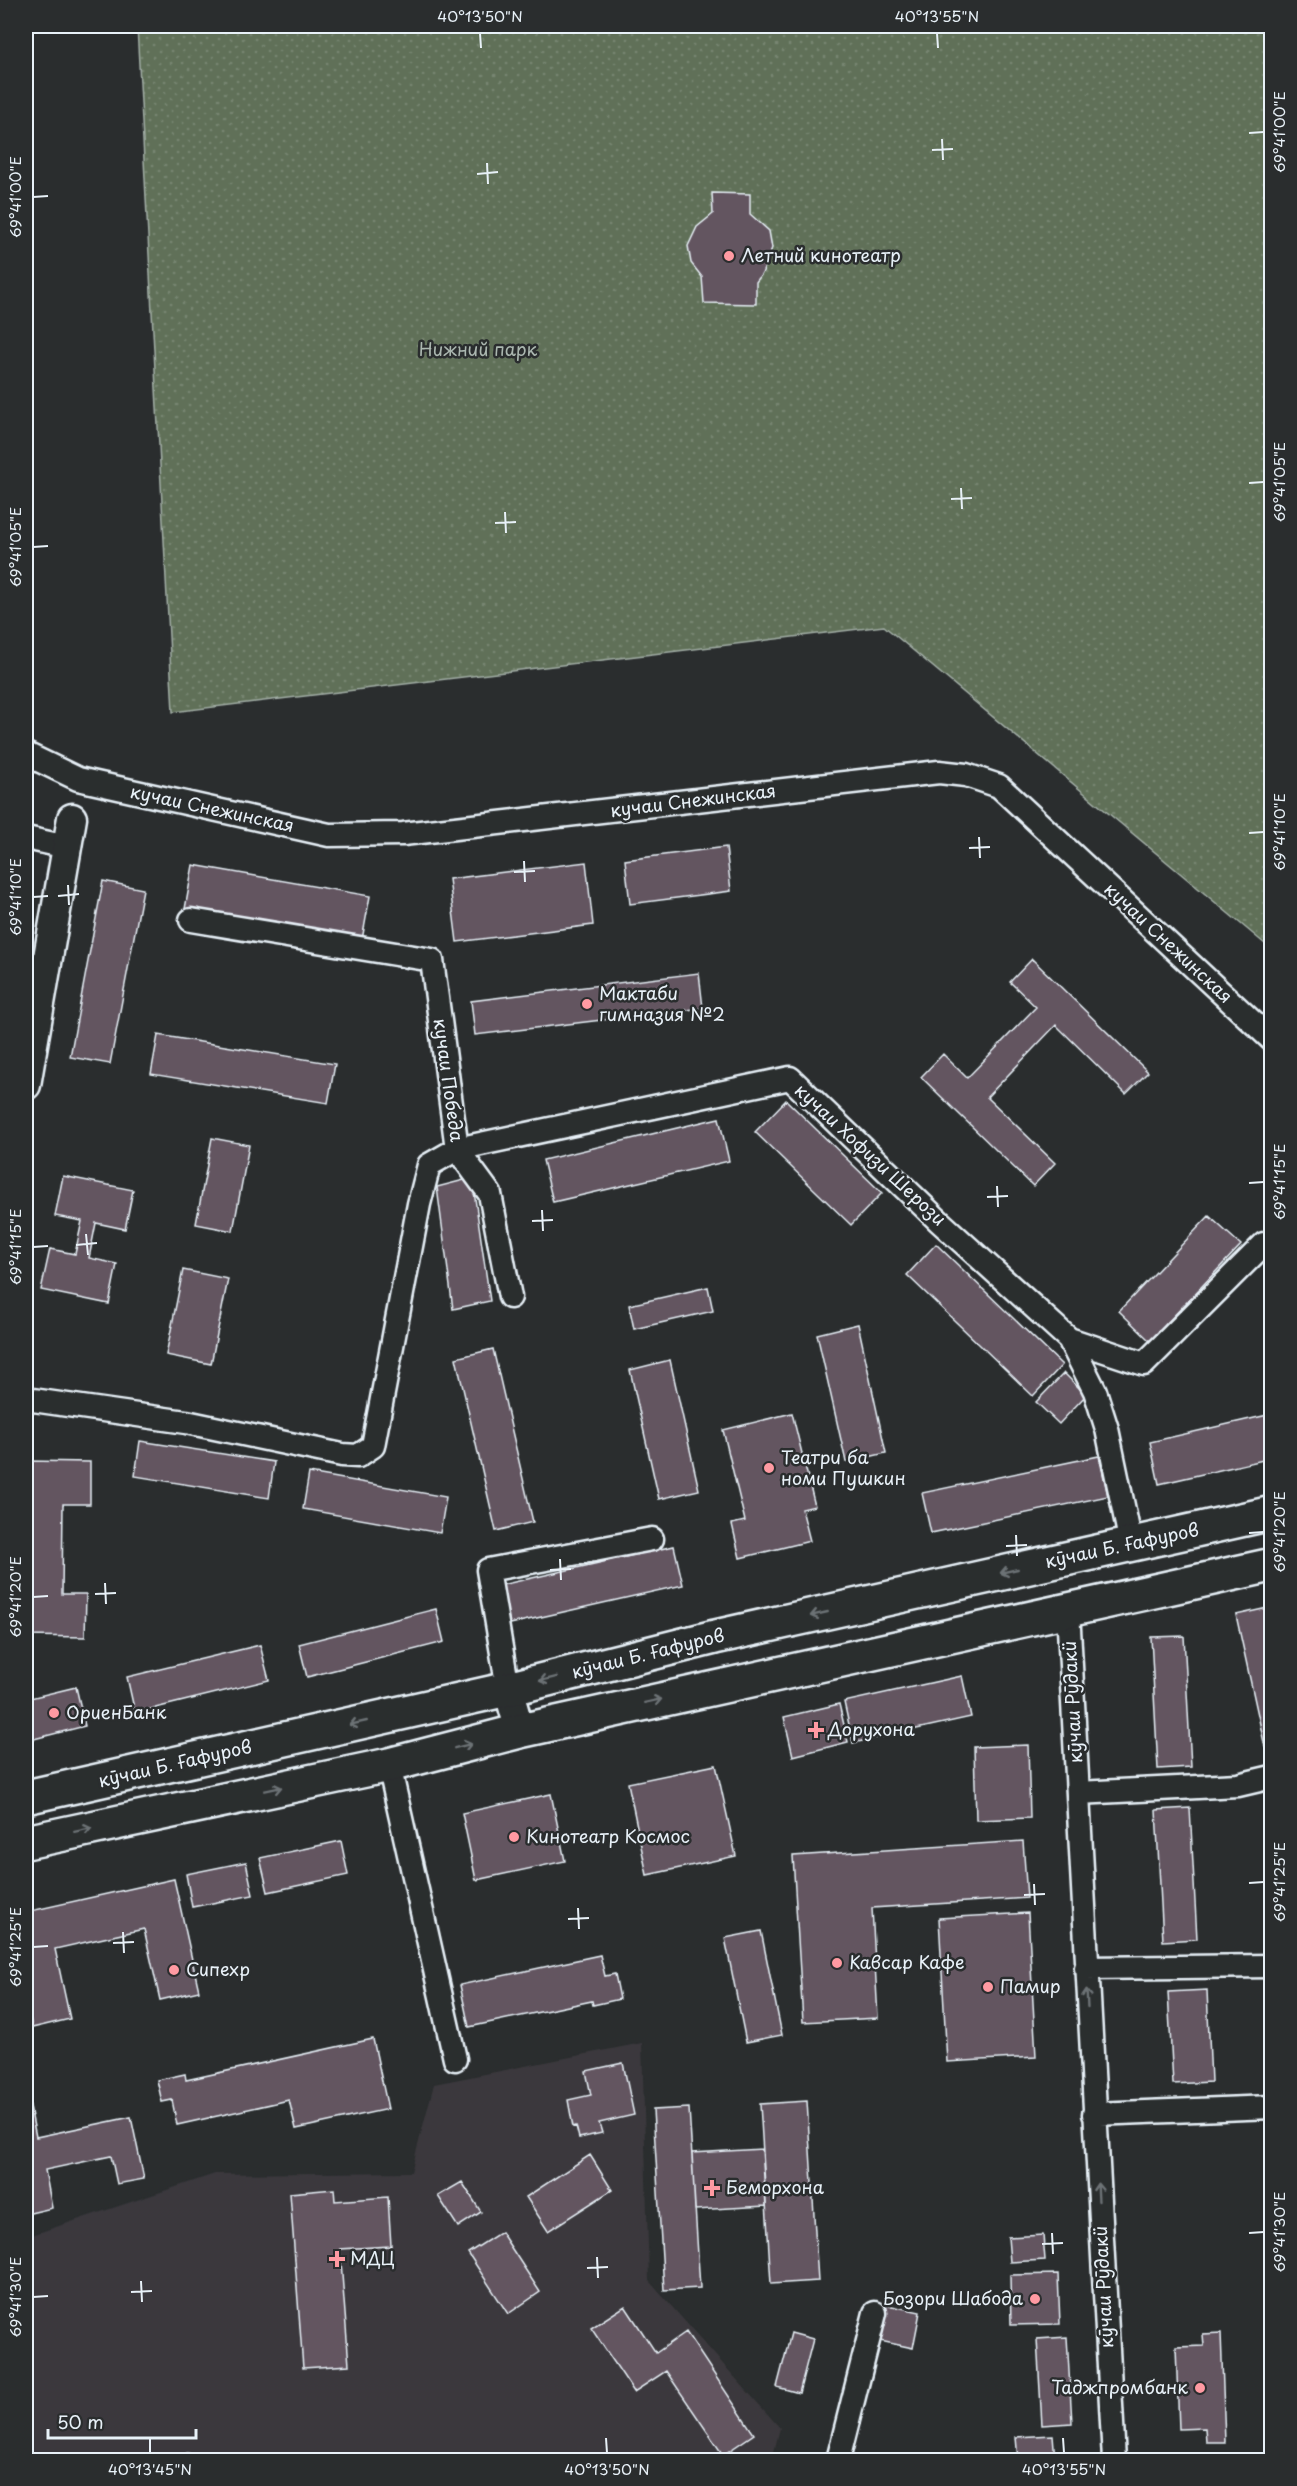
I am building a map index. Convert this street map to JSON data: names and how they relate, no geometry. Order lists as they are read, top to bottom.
{
  "streets": {
    "main road": ["кӯчаи Б. Ғафуров"],
    "street": [
      "кучаи Снежинская",
      "кучаи Победа",
      "кучаи Хофизи Шерози",
      "кӯчаи Рӯдакӣ"
    ]
  },
  "crossings": [
    ["кучаи Победа", "кучаи Хофизи Шерози"]
  ],
  "one_way": ["кӯчаи Рӯдакӣ"],
  "parks": ["Нижний парк"],
  "places": {
    "other": [
      "Летний кинотеатр",
      "Мактаби гимназия №2",
      "Театри ба номи Пушкин",
      "ОриенБанк",
      "Кинотеатр Космос",
      "Кавсар Кафе",
      "Сипехр",
      "Памир",
      "Бозори Шабода",
      "Таджпромбанк"
    ],
    "health": ["Дорухона", "Беморхона", "МДЦ"]
  },
  "scale_bar": "50 m",
  "coordinates": [
    "40°13'50\"N",
    "40°13'55\"N",
    "69°41'00\"E",
    "69°41'05\"E",
    "69°41'10\"E",
    "69°41'15\"E",
    "69°41'20\"E",
    "69°41'25\"E",
    "69°41'30\"E",
    "40°13'45\"N"
  ]
}
